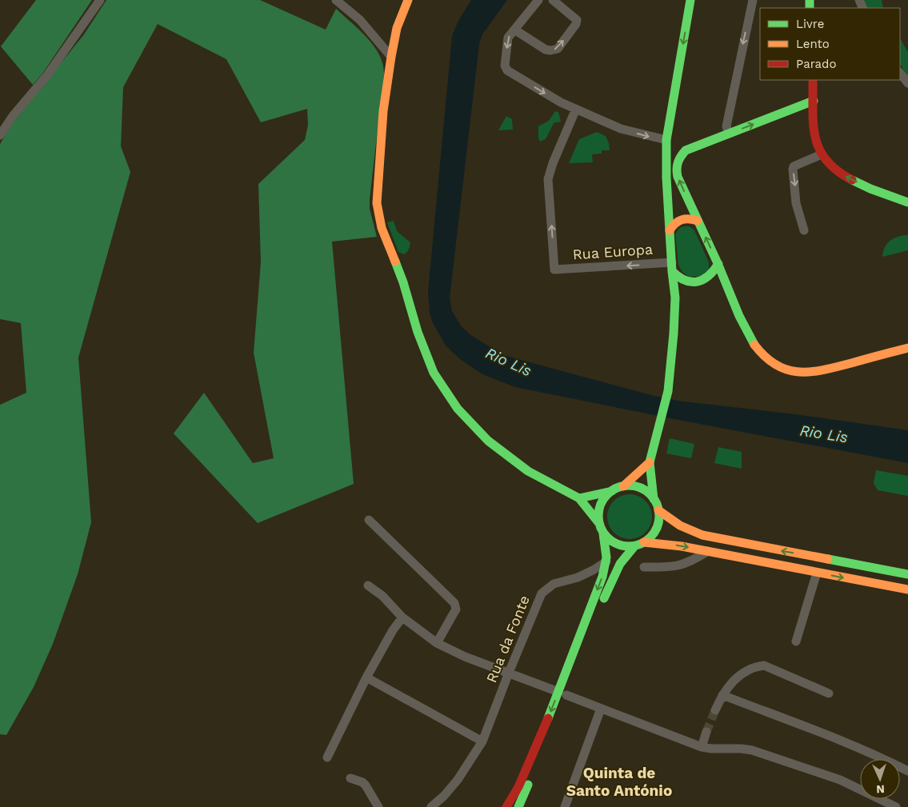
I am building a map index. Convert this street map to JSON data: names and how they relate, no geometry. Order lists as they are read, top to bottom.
{
  "streets": {
    "street": ["Rua Europa", "Rua da Fonte"]
  },
  "districts": ["Quinta de Santo António"],
  "water": ["Rio Lis"],
  "legend": ["Livre", "Lento", "Parado"],
  "north": "bottom"
}
